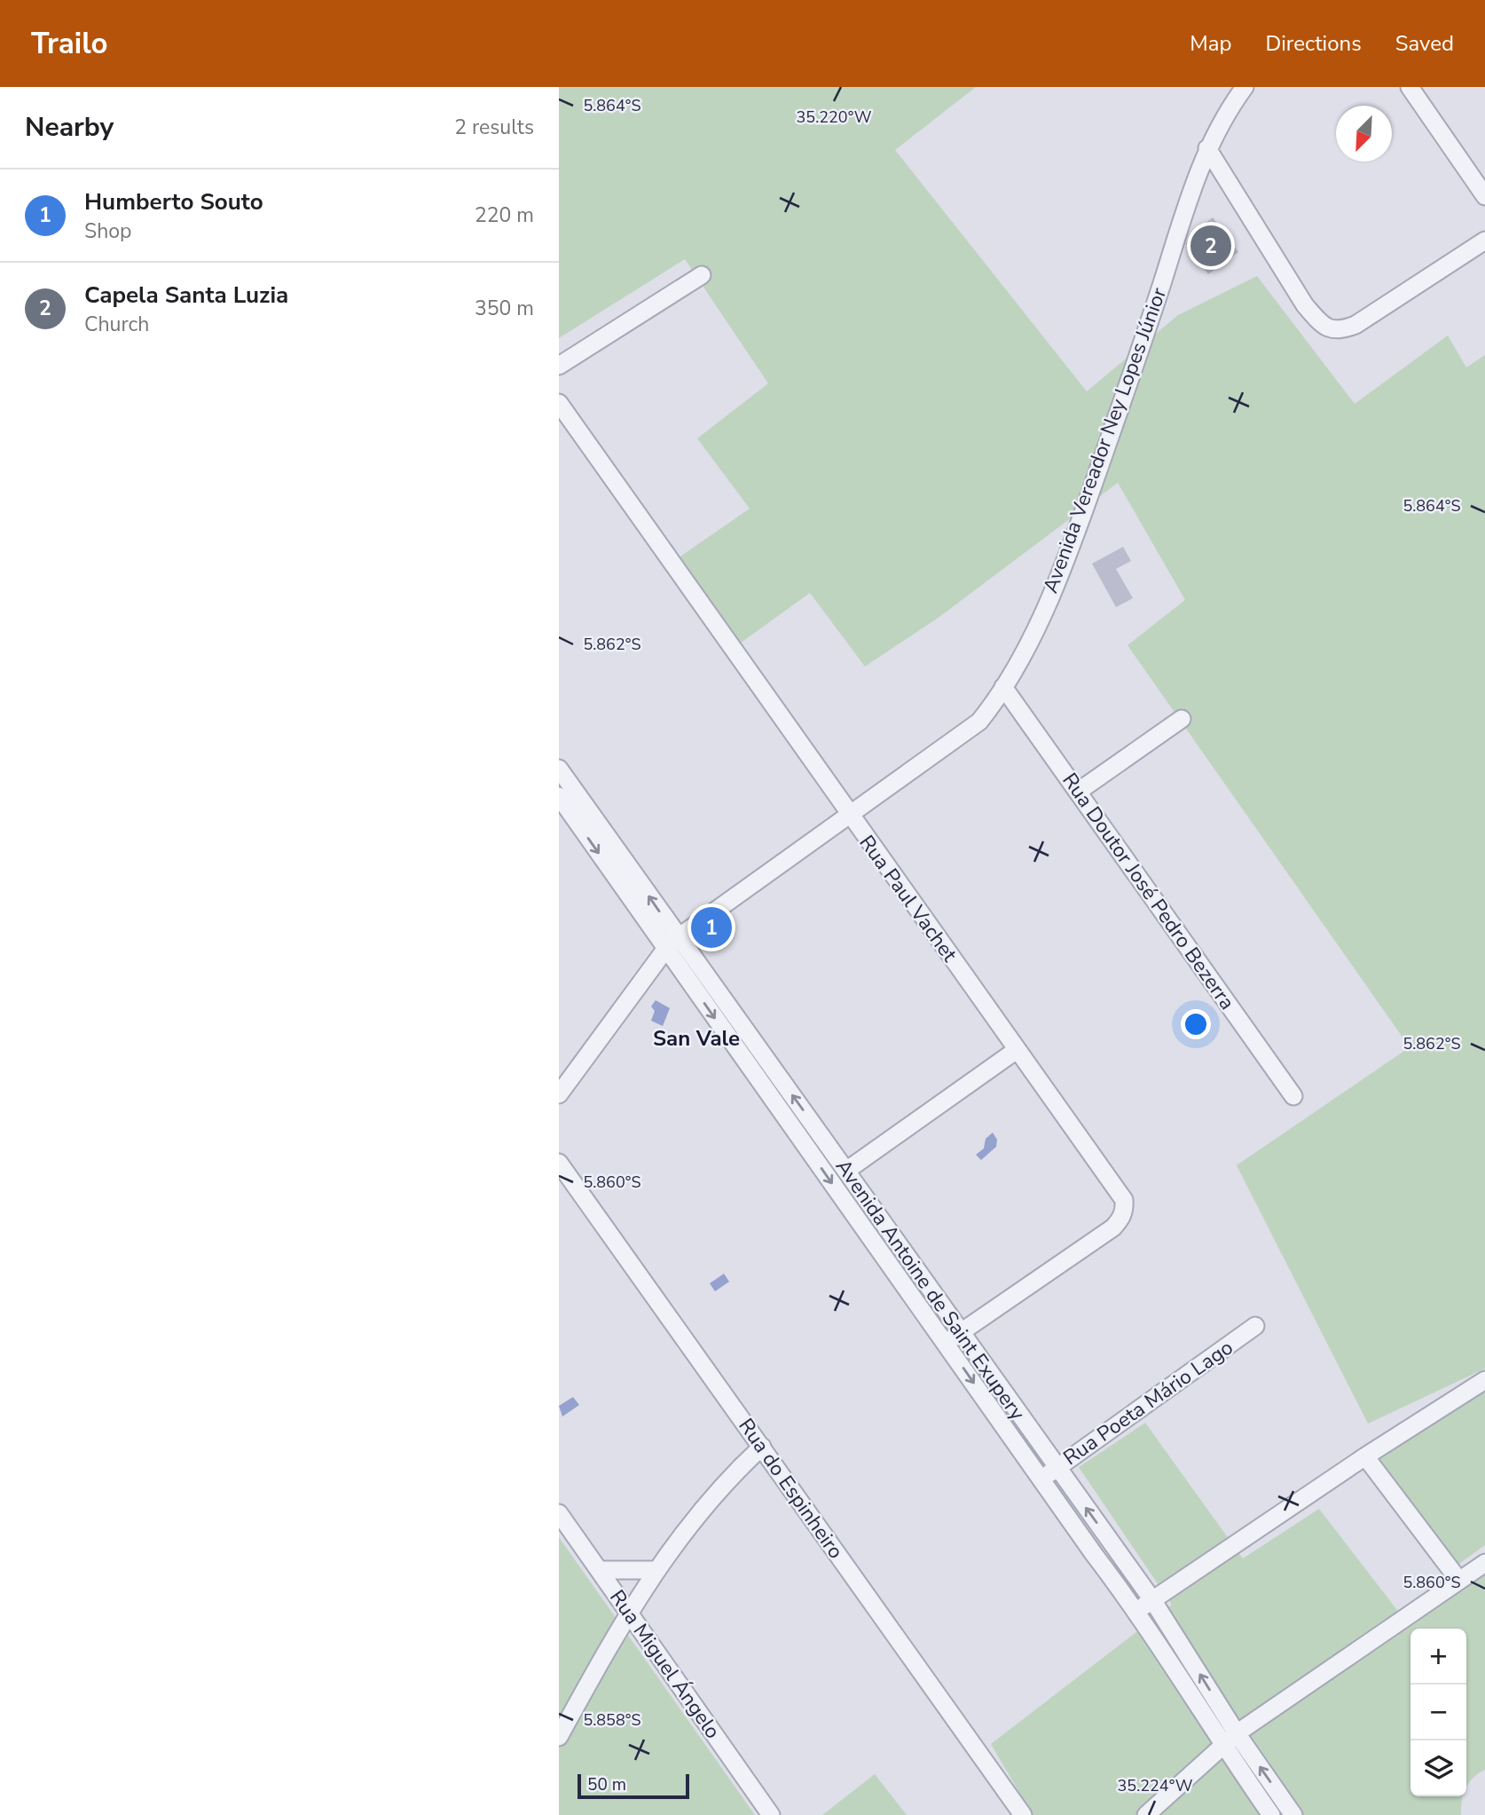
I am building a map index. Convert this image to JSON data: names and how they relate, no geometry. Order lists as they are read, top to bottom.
{
  "streets": {
    "street": [
      "Avenida Vereador Ney Lopes Júnior",
      "Rua Doutor José Pedro Bezerra",
      "Rua Paul Vachet",
      "Avenida Antoine de Saint Exupery",
      "Rua Poeta Mário Lago",
      "Rua do Espinheiro",
      "Rua Miguel Ángelo"
    ]
  },
  "crossings": [
    ["Avenida Vereador Ney Lopes Júnior", "Rua Doutor José Pedro Bezerra"],
    ["Avenida Vereador Ney Lopes Júnior", "Rua Paul Vachet"],
    ["Avenida Vereador Ney Lopes Júnior", "Avenida Antoine de Saint Exupery"],
    ["Rua Paul Vachet", "Avenida Antoine de Saint Exupery"],
    ["Avenida Antoine de Saint Exupery", "Rua Poeta Mário Lago"]
  ],
  "districts": ["San Vale"],
  "scale_bar": "50 m",
  "north": "bottom left",
  "page": {
    "header": "Trailo",
    "nav": ["Map", "Directions", "Saved"],
    "heading": ["Nearby", "2 results"],
    "list": [
      {
        "mark": "1",
        "name": "Humberto Souto",
        "note": "Shop",
        "value": "220 m"
      },
      {
        "mark": "2",
        "name": "Capela Santa Luzia",
        "note": "Church",
        "value": "350 m"
      }
    ],
    "pins": ["2", "1"],
    "map_buttons": ["+", "−"],
    "scale": "50 m"
  },
  "coordinates": [
    "5.864°S",
    "35.220°W",
    "5.862°S",
    "5.860°S",
    "5.858°S",
    "35.224°W"
  ]
}
